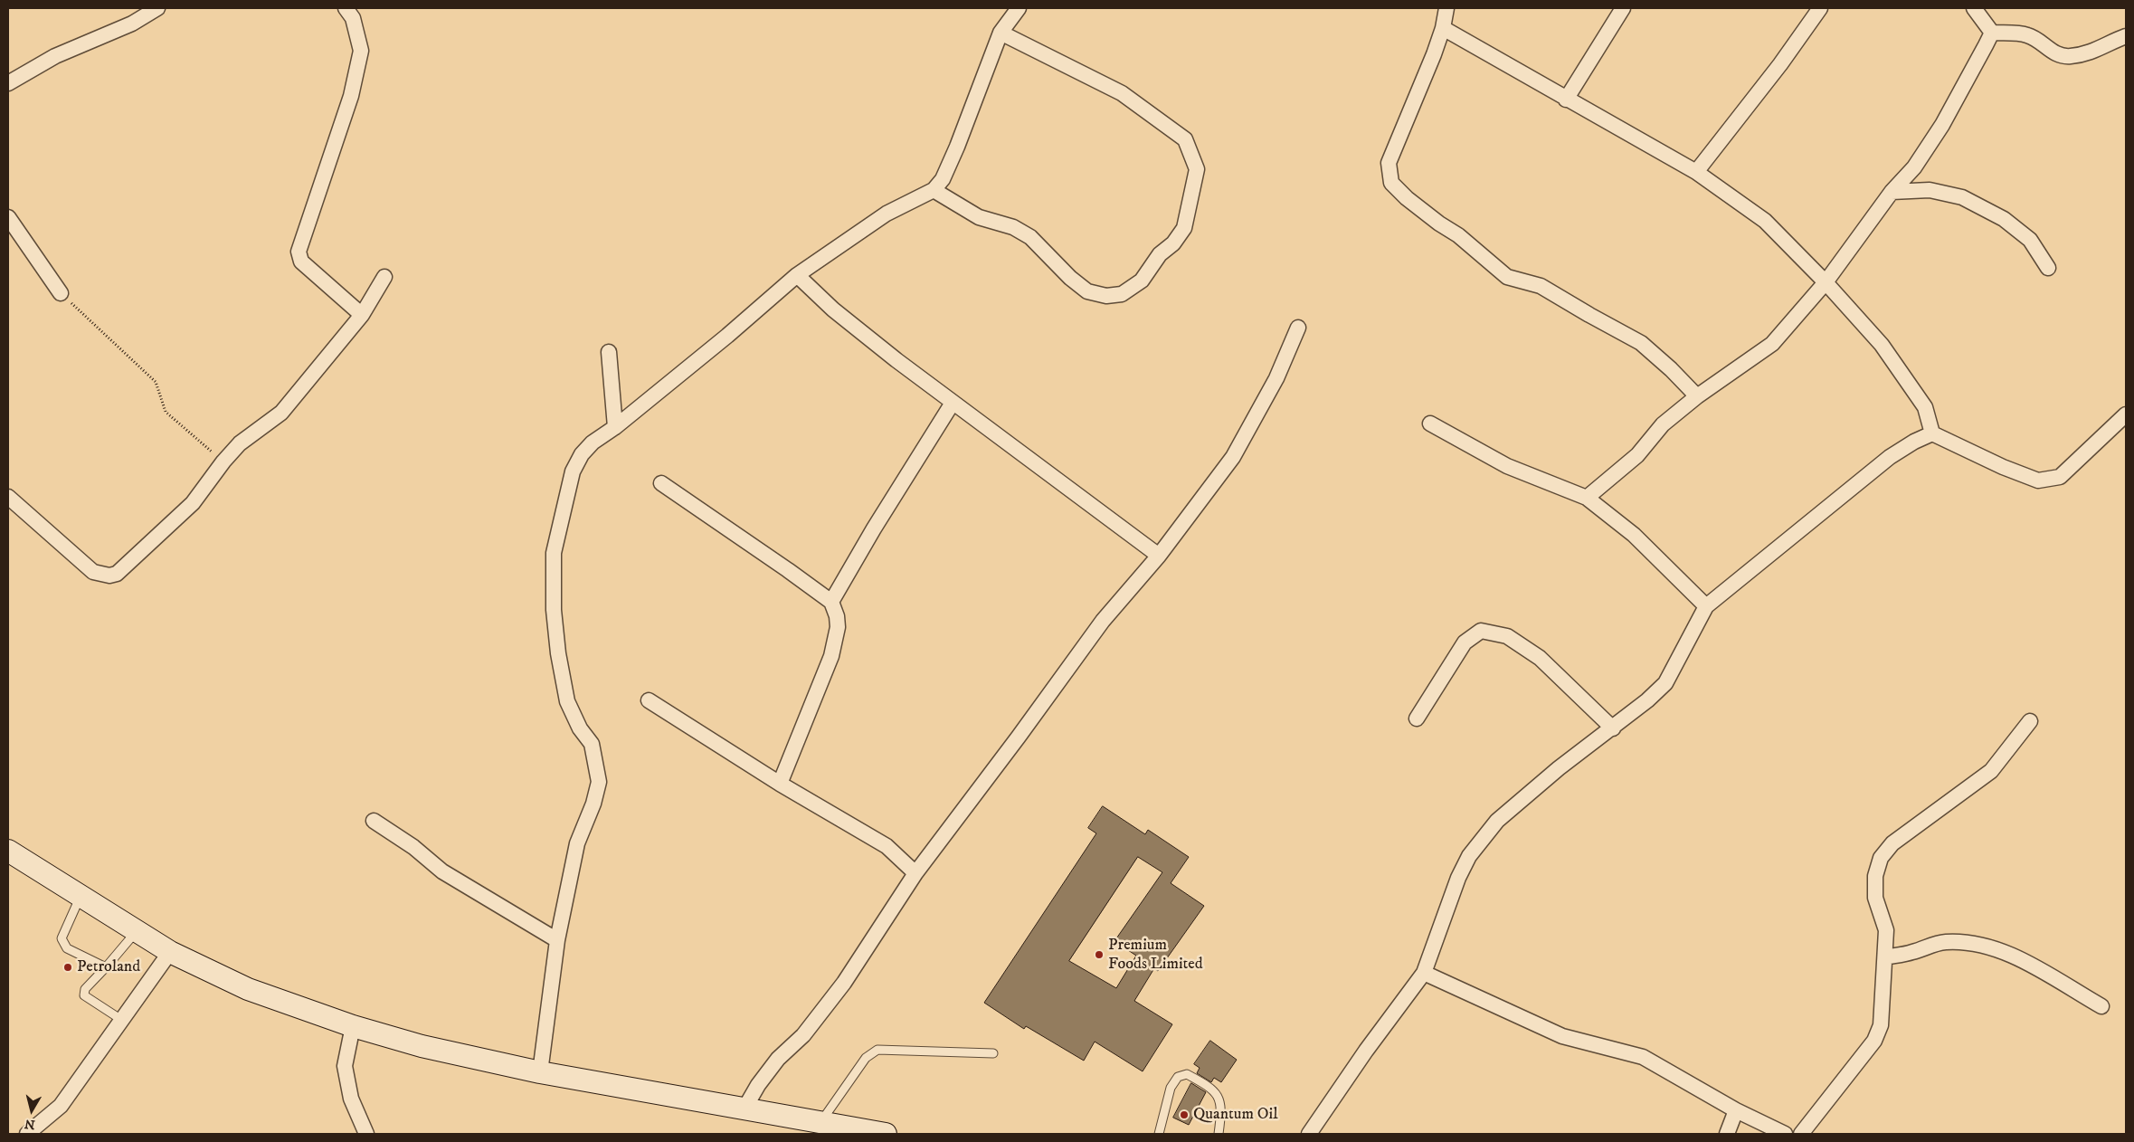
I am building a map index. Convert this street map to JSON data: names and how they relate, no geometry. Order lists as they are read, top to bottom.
{
  "places": ["Premium Foods Limited", "Petroland", "Quantum Oil"],
  "north": "bottom"
}
